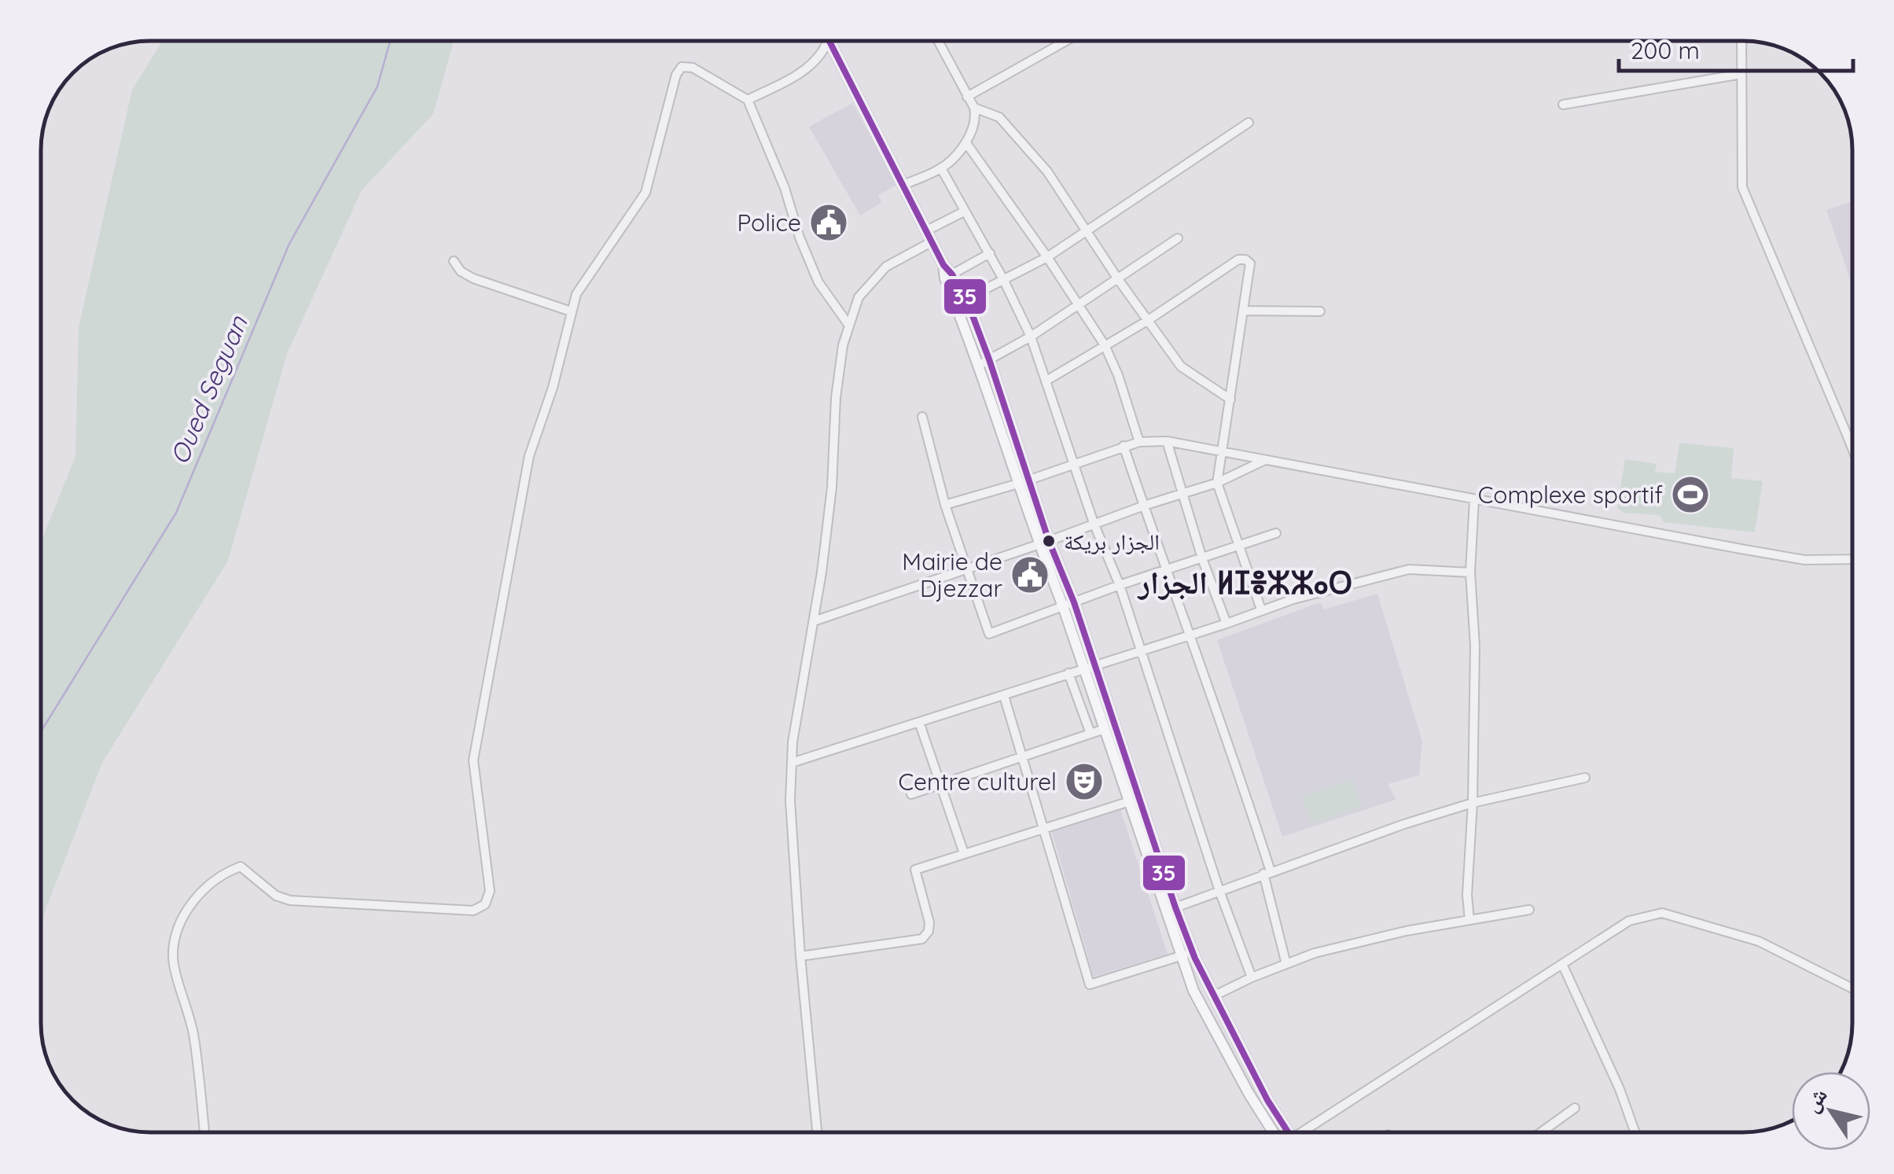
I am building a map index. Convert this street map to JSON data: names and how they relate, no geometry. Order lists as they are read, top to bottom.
{
  "districts": ["الجزار ⵍⵊⴻⵣⵣⴰⵔ"],
  "water": ["Oued Seguan"],
  "places": {
    "public building": ["Police", "Mairie de Djezzar"],
    "sports": ["Complexe sportif"],
    "other": ["الجزار بريكة"],
    "theatre": ["Centre culturel"]
  },
  "lines": ["transit line 35"],
  "scale_bar": "200 m",
  "north": "top left"
}
